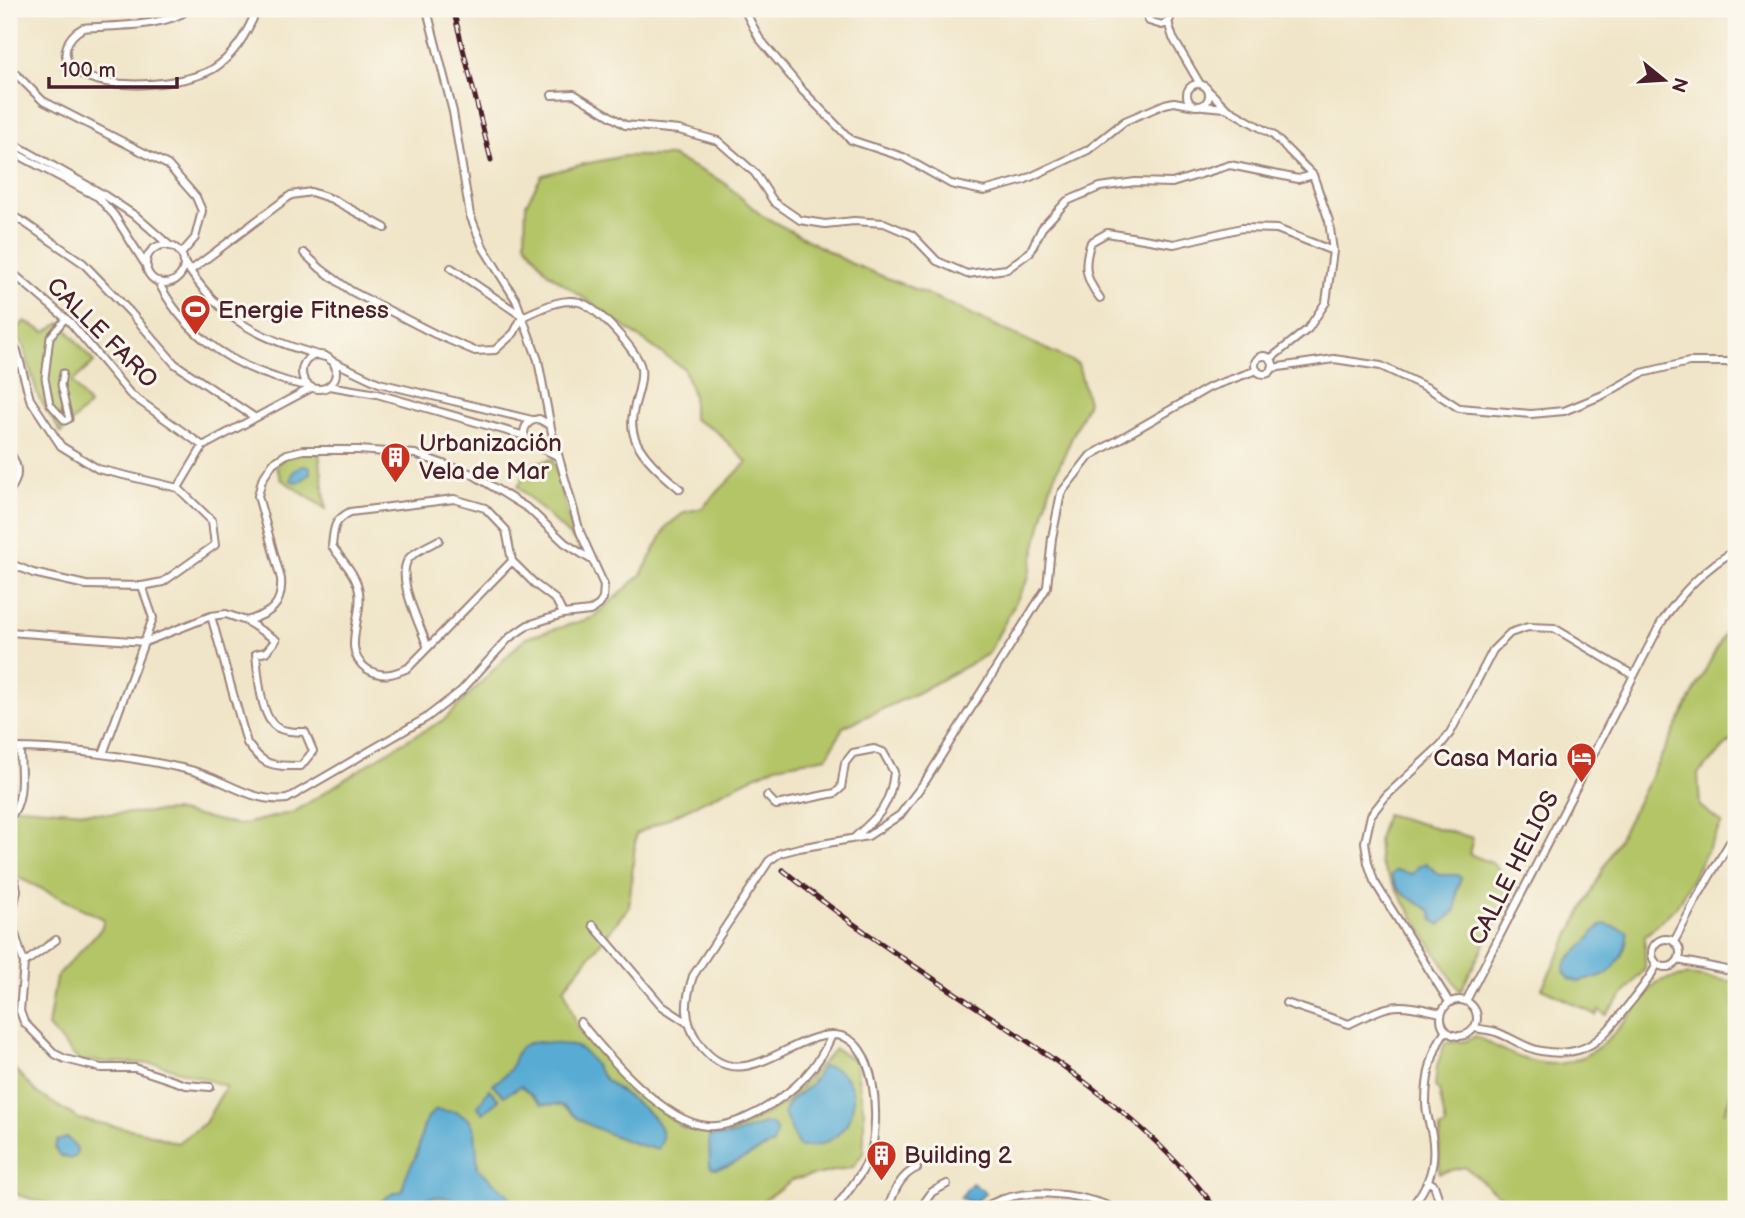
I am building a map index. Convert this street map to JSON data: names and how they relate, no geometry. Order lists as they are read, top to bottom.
{
  "streets": {
    "street": ["CALLE FARO", "CALLE HELIOS"]
  },
  "places": {
    "sports": ["Energie Fitness"],
    "building": ["Urbanización Vela de Mar", "Building 2"],
    "hotel": ["Casa Maria"]
  },
  "scale_bar": "100 m",
  "north": "right"
}
